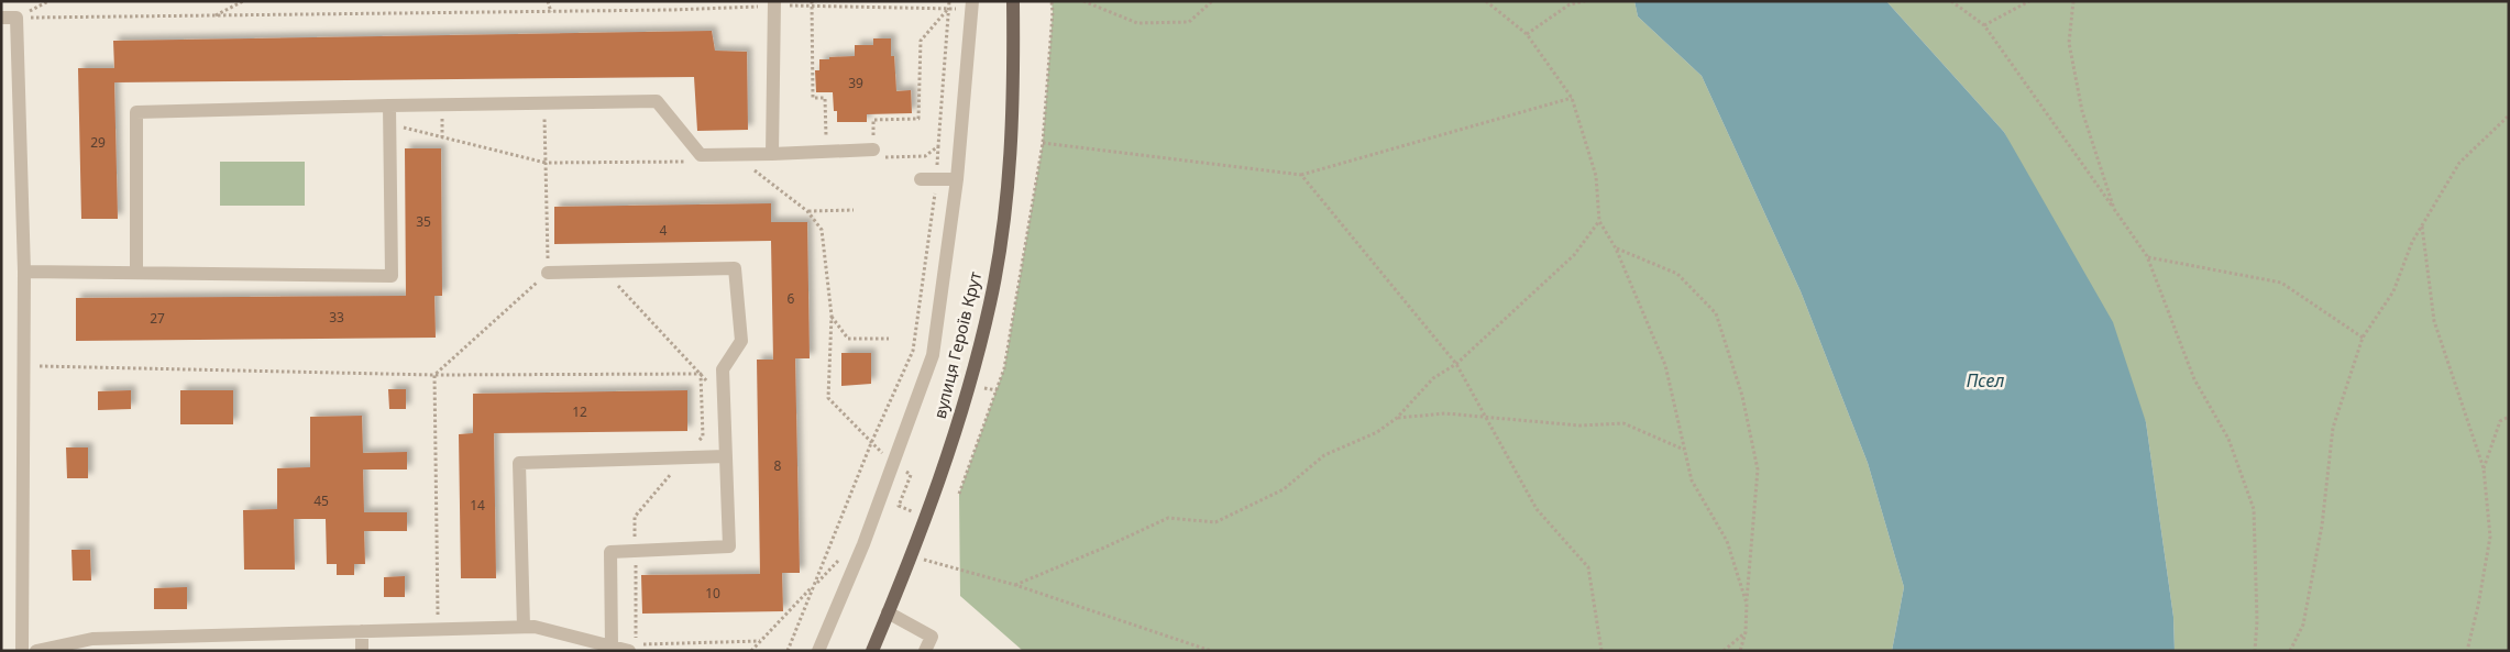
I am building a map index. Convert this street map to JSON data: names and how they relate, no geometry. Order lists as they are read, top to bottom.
{
  "streets": {
    "main road": ["вулиця Героїв Крут"]
  },
  "water": ["Псел"],
  "house_numbers": [
    "39",
    "29",
    "35",
    "4",
    "6",
    "33",
    "27",
    "12",
    "8",
    "45",
    "14",
    "10"
  ]
}
